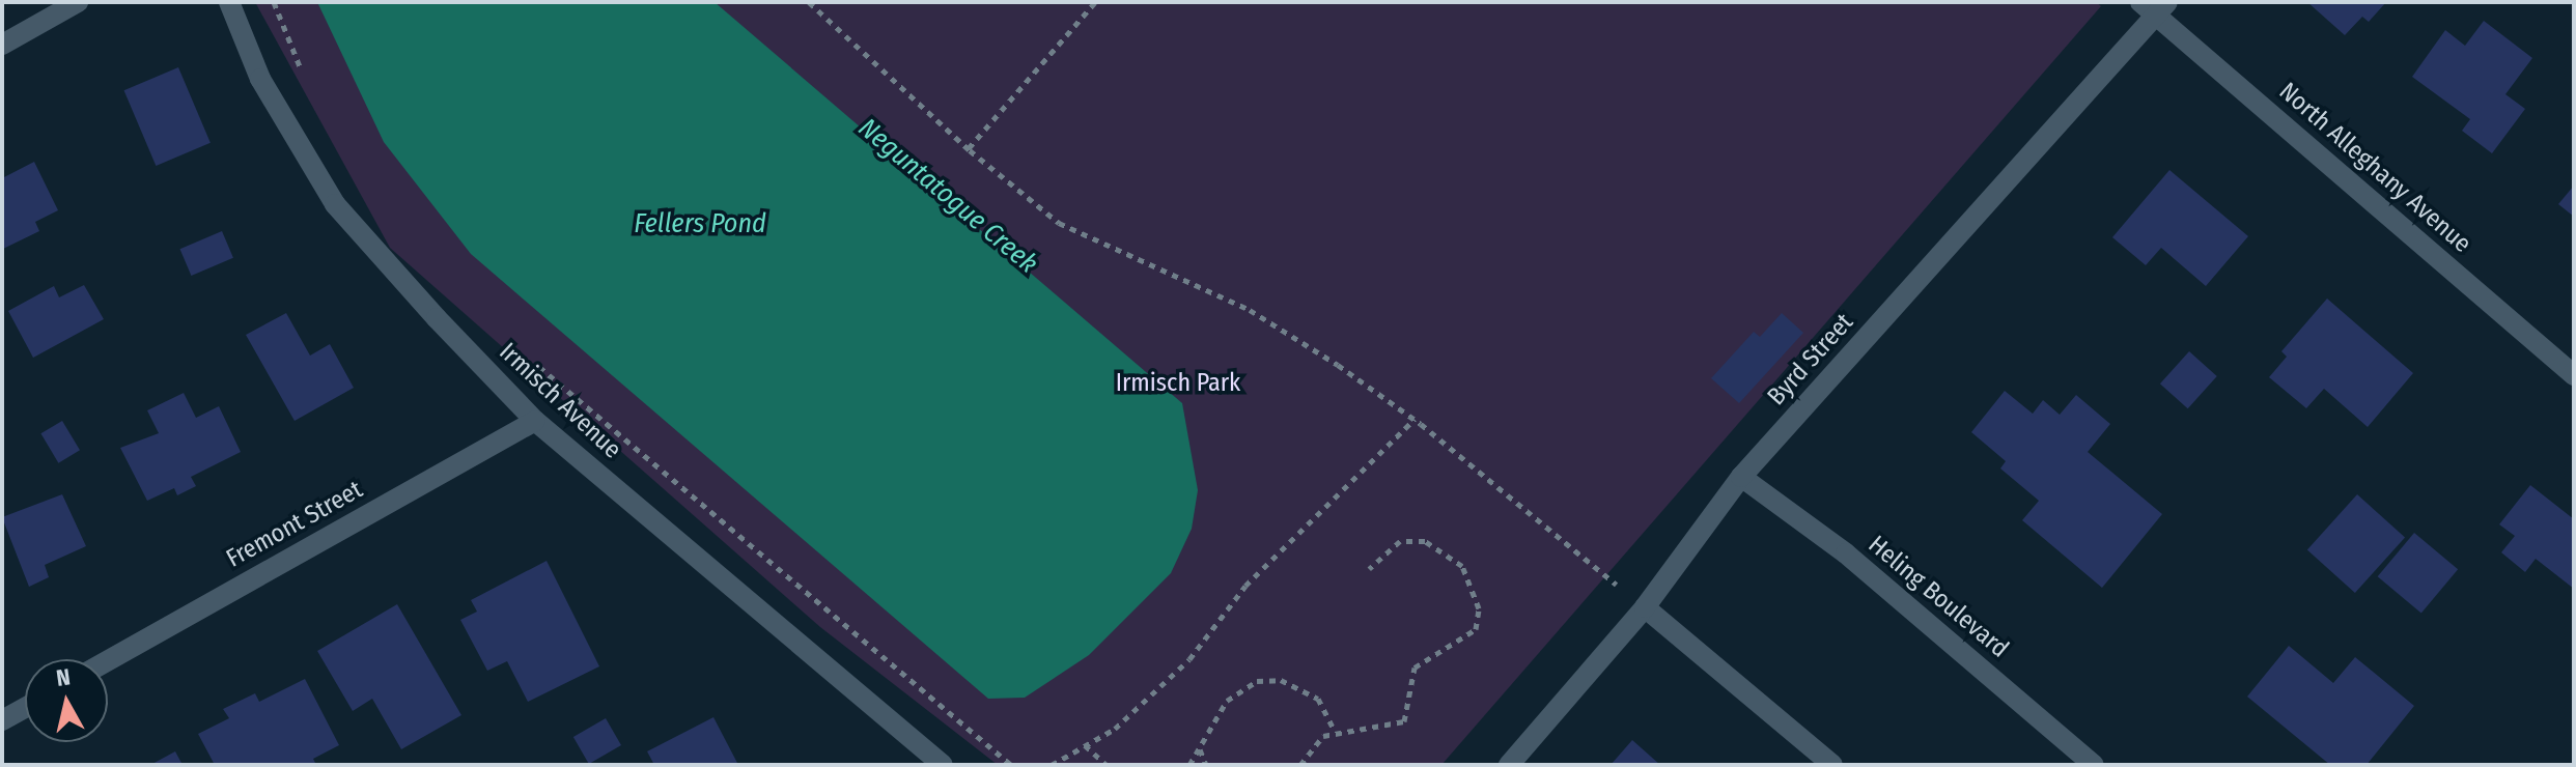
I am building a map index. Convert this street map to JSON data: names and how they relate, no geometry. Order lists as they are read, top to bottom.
{
  "streets": {
    "street": [
      "North Alleghany Avenue",
      "Byrd Street",
      "Irmisch Avenue",
      "Fremont Street",
      "Heling Boulevard"
    ]
  },
  "crossings": [
    ["North Alleghany Avenue", "Byrd Street"],
    ["Byrd Street", "Heling Boulevard"],
    ["Irmisch Avenue", "Fremont Street"]
  ],
  "water": ["Neguntatogue Creek", "Fellers Pond"],
  "parks": ["Irmisch Park"],
  "north": "top"
}
